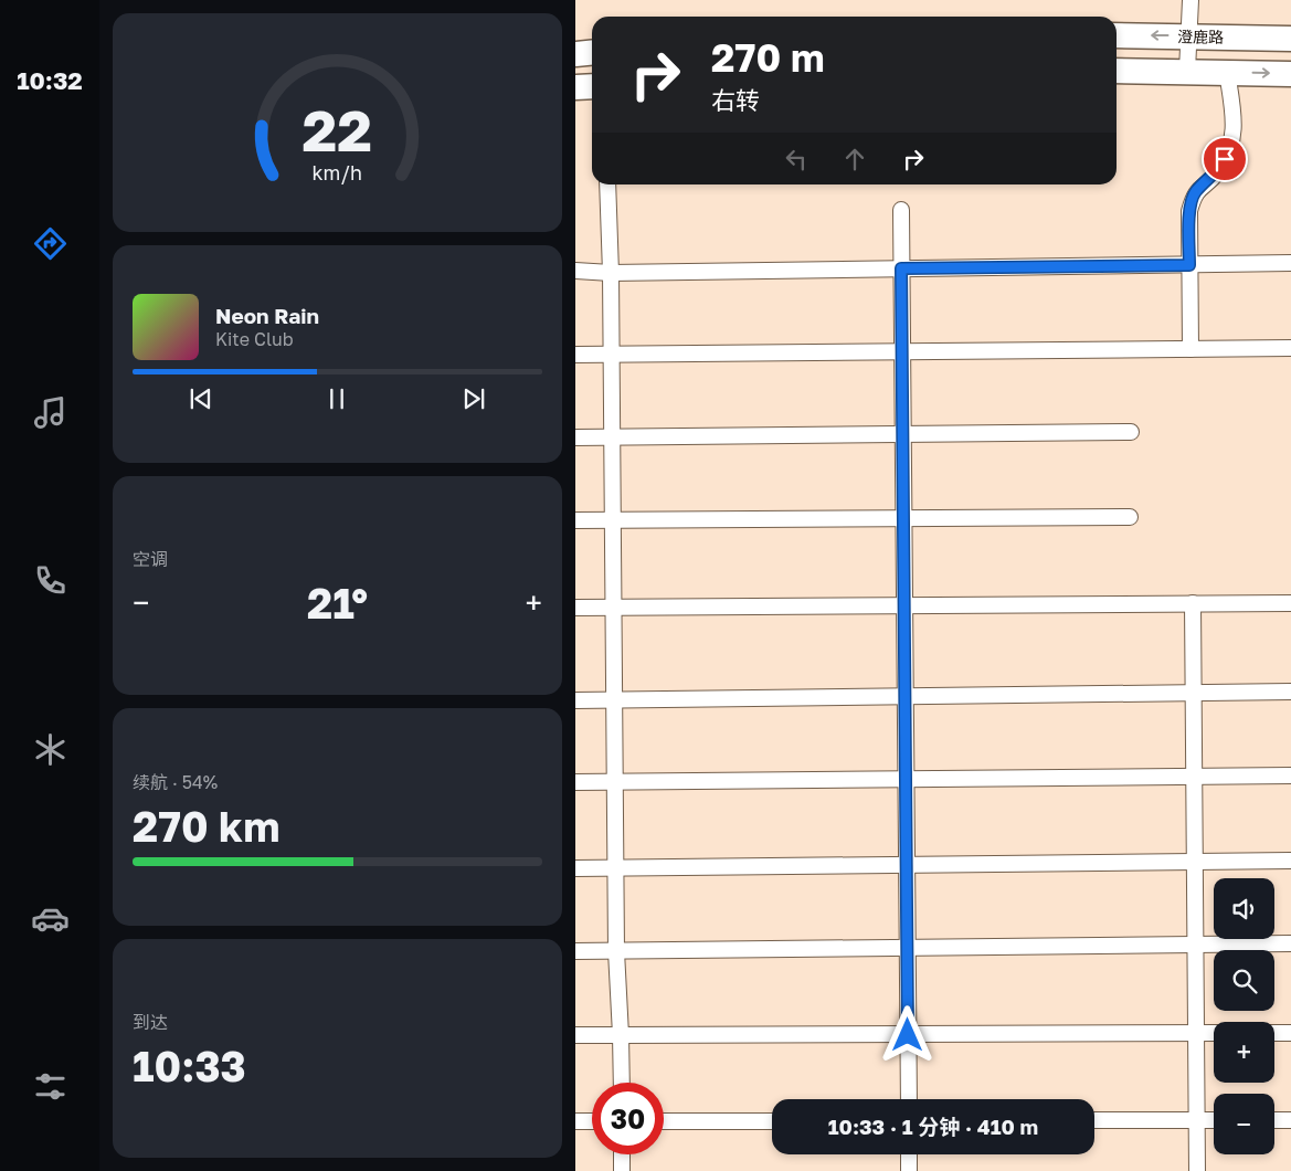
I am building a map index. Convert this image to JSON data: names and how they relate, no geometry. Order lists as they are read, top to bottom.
{
  "streets": {
    "main road": ["澄鹿路"]
  },
  "page": {
    "tabs": "10:32",
    "turn": ["270 m", "右转"],
    "song": ["Neon Rain", "Kite Club"],
    "tile": [
      "空调",
      ["续航 · 54%", "270 km"],
      ["到达", "10:33"]
    ],
    "heat": ["−", "21°", "+"],
    "map_buttons": ["+", "−"],
    "limit": "30",
    "trip": "10:33 · 1 分钟 · 410 m",
    "gauge": ["22", "km/h"]
  }
}
